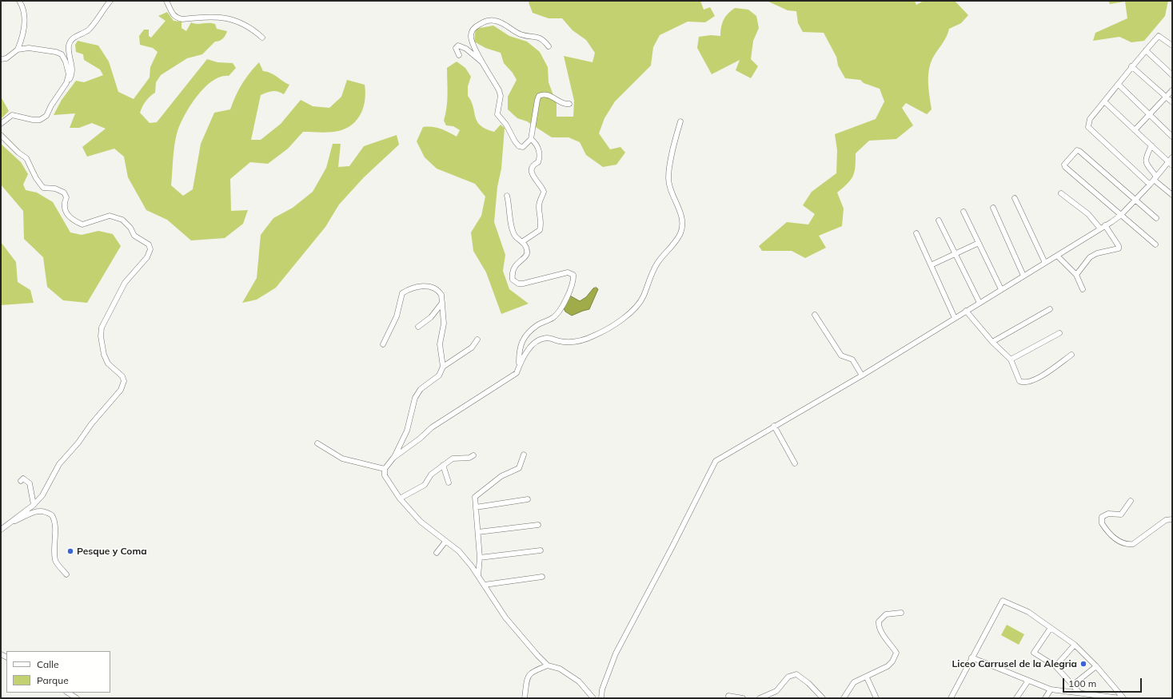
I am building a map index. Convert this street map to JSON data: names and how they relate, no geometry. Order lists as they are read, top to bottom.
{
  "places": ["Pesque y Coma", "Liceo Carrusel de la Alegria"],
  "legend": ["Calle", "Parque"],
  "scale_bar": "100 m"
}
